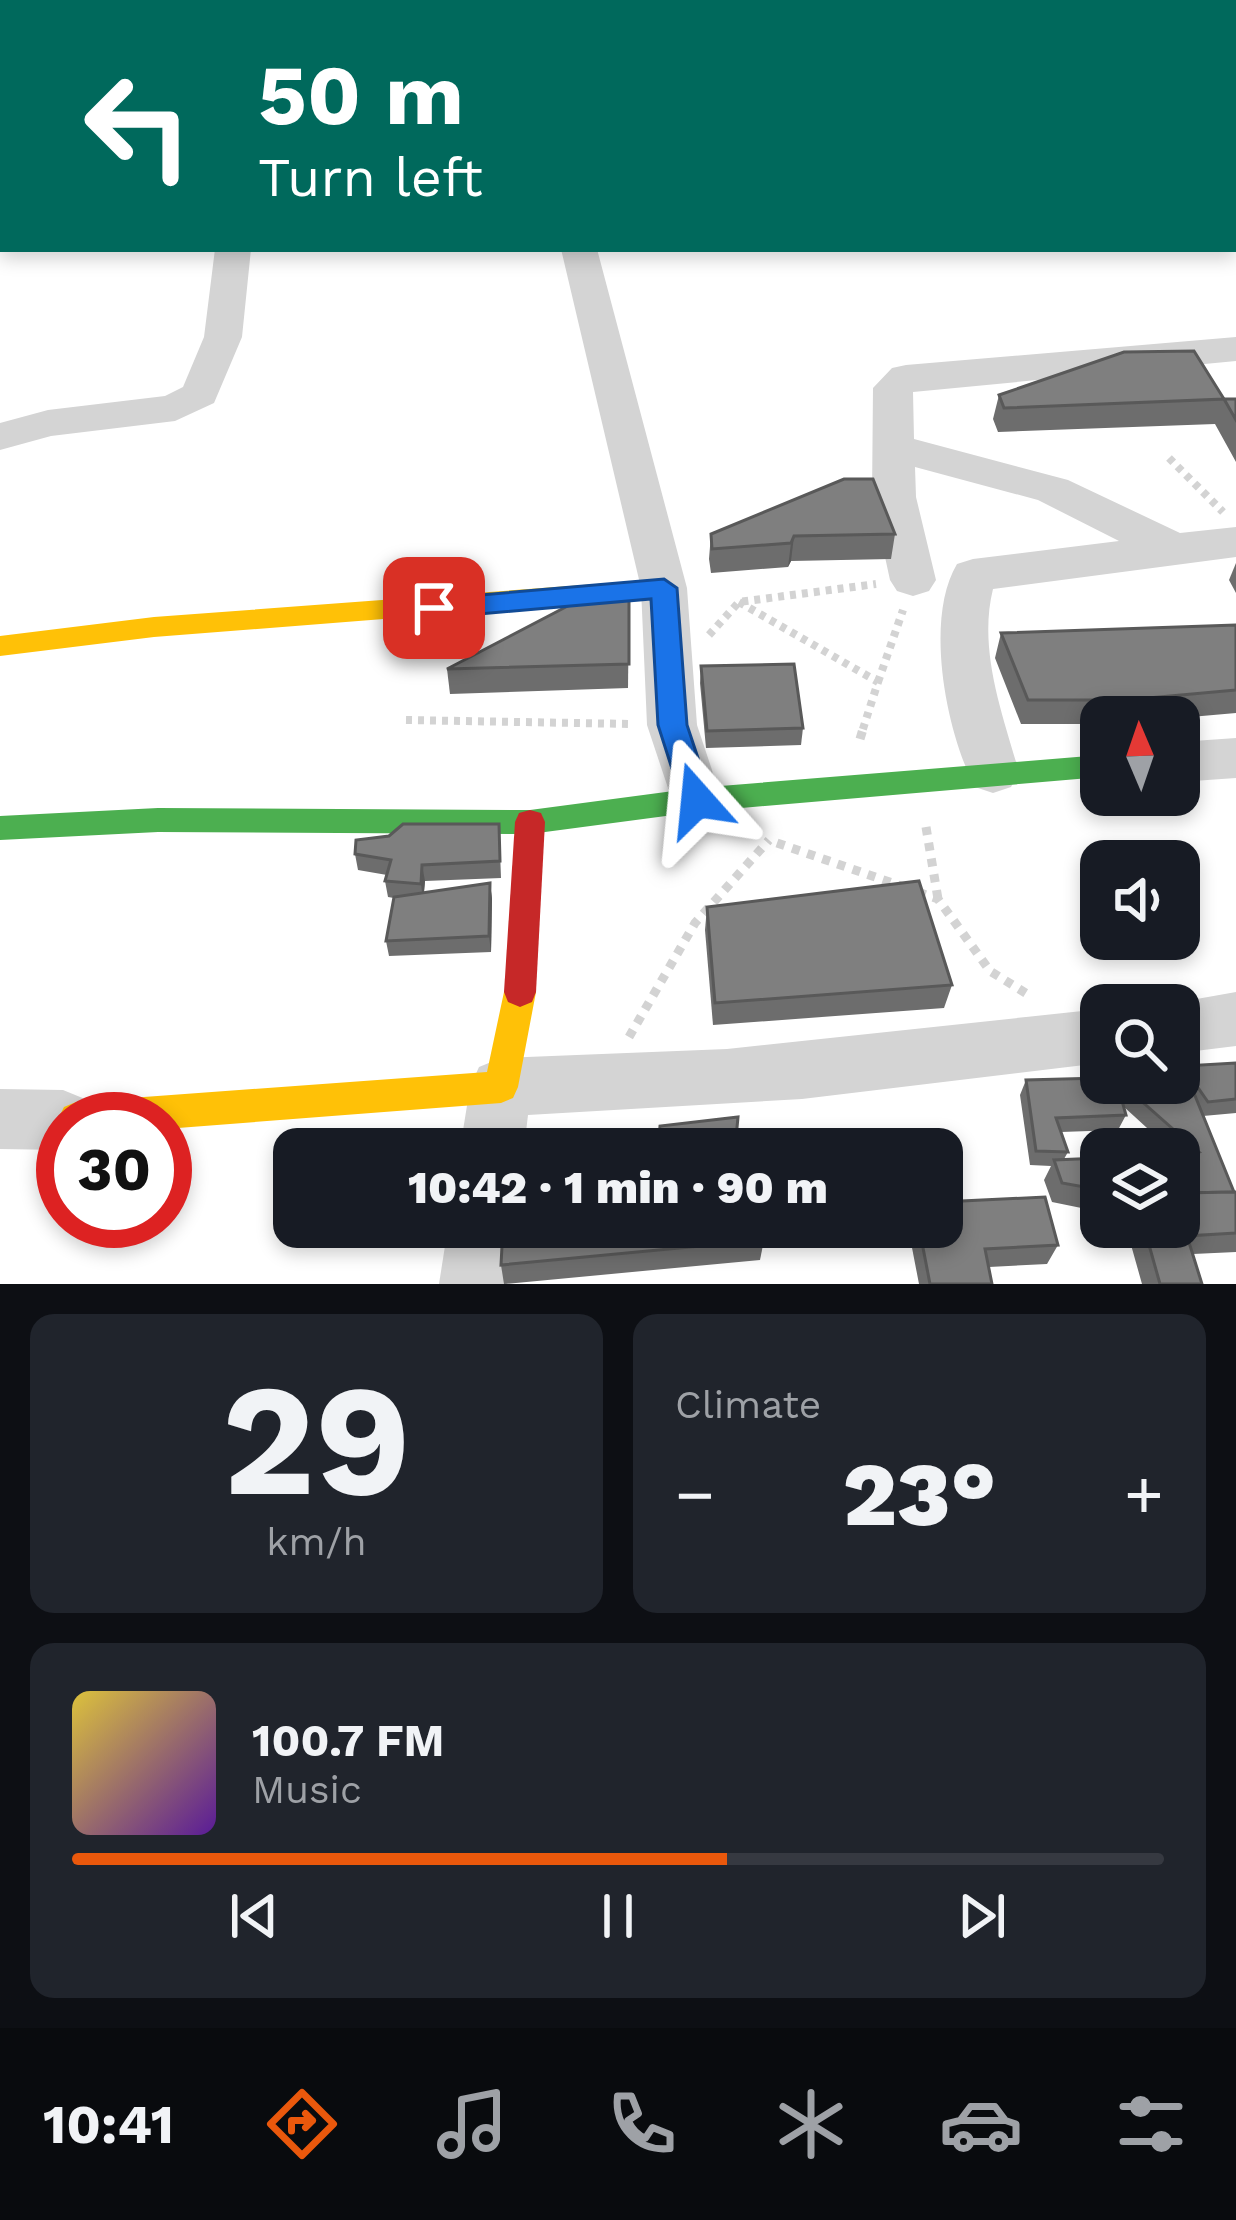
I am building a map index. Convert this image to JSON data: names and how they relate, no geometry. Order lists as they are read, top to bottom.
{
  "north": "top",
  "page": {
    "turn": ["50 m", "Turn left"],
    "limit": "30",
    "trip": "10:42 · 1 min · 90 m",
    "tile": [
      ["29", "km/h"],
      "Climate"
    ],
    "heat": ["−", "23°", "+"],
    "song": ["100.7 FM", "Music"],
    "tabs": "10:41"
  }
}
